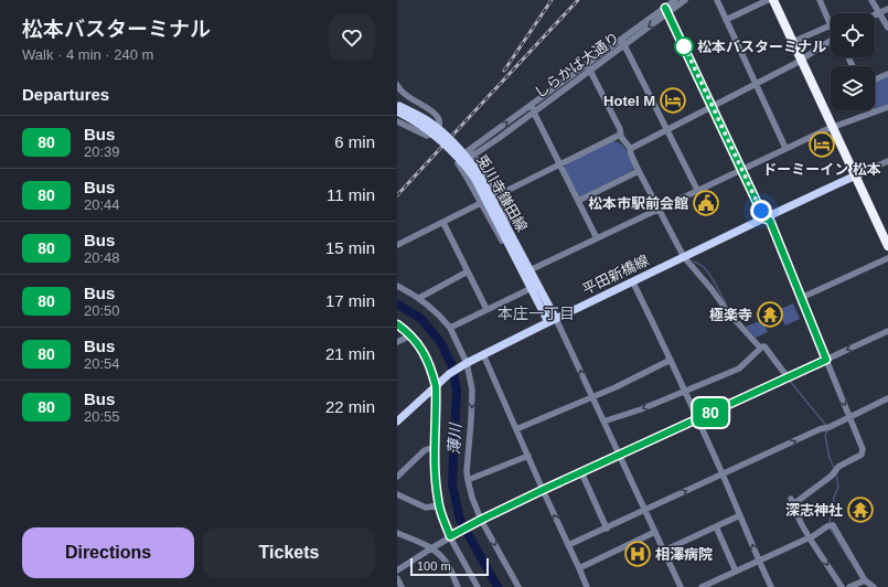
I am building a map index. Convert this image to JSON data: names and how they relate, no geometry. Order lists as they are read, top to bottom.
{
  "streets": {
    "main road": ["兎川寺鎌田線", "平田新橋線"],
    "street": ["しらかば大通り"]
  },
  "crossings": [
    ["兎川寺鎌田線", "平田新橋線"]
  ],
  "districts": ["本庄一丁目"],
  "water": ["薄川"],
  "places": {
    "other": ["松本バスターミナル"],
    "hotel": ["Hotel M", "ドーミーイン 松本"],
    "public building": ["松本市駅前会館"],
    "temple": ["極楽寺", "深志神社"],
    "hospital": ["相澤病院"]
  },
  "lines": ["bus line 80"],
  "scale_bar": "100 m",
  "page": {
    "heading": [
      ["松本バスターミナル", "Walk · 4 min · 240 m"],
      "Departures"
    ],
    "on_map": "80",
    "list": [
      {
        "mark": "80",
        "name": "Bus",
        "note": "20:39",
        "value": "6 min"
      },
      {
        "mark": "80",
        "name": "Bus",
        "note": "20:44",
        "value": "11 min"
      },
      {
        "mark": "80",
        "name": "Bus",
        "note": "20:48",
        "value": "15 min"
      },
      {
        "mark": "80",
        "name": "Bus",
        "note": "20:50",
        "value": "17 min"
      },
      {
        "mark": "80",
        "name": "Bus",
        "note": "20:54",
        "value": "21 min"
      },
      {
        "mark": "80",
        "name": "Bus",
        "note": "20:55",
        "value": "22 min"
      }
    ],
    "buttons": ["Directions", "Tickets"],
    "scale": "100 m"
  }
}
